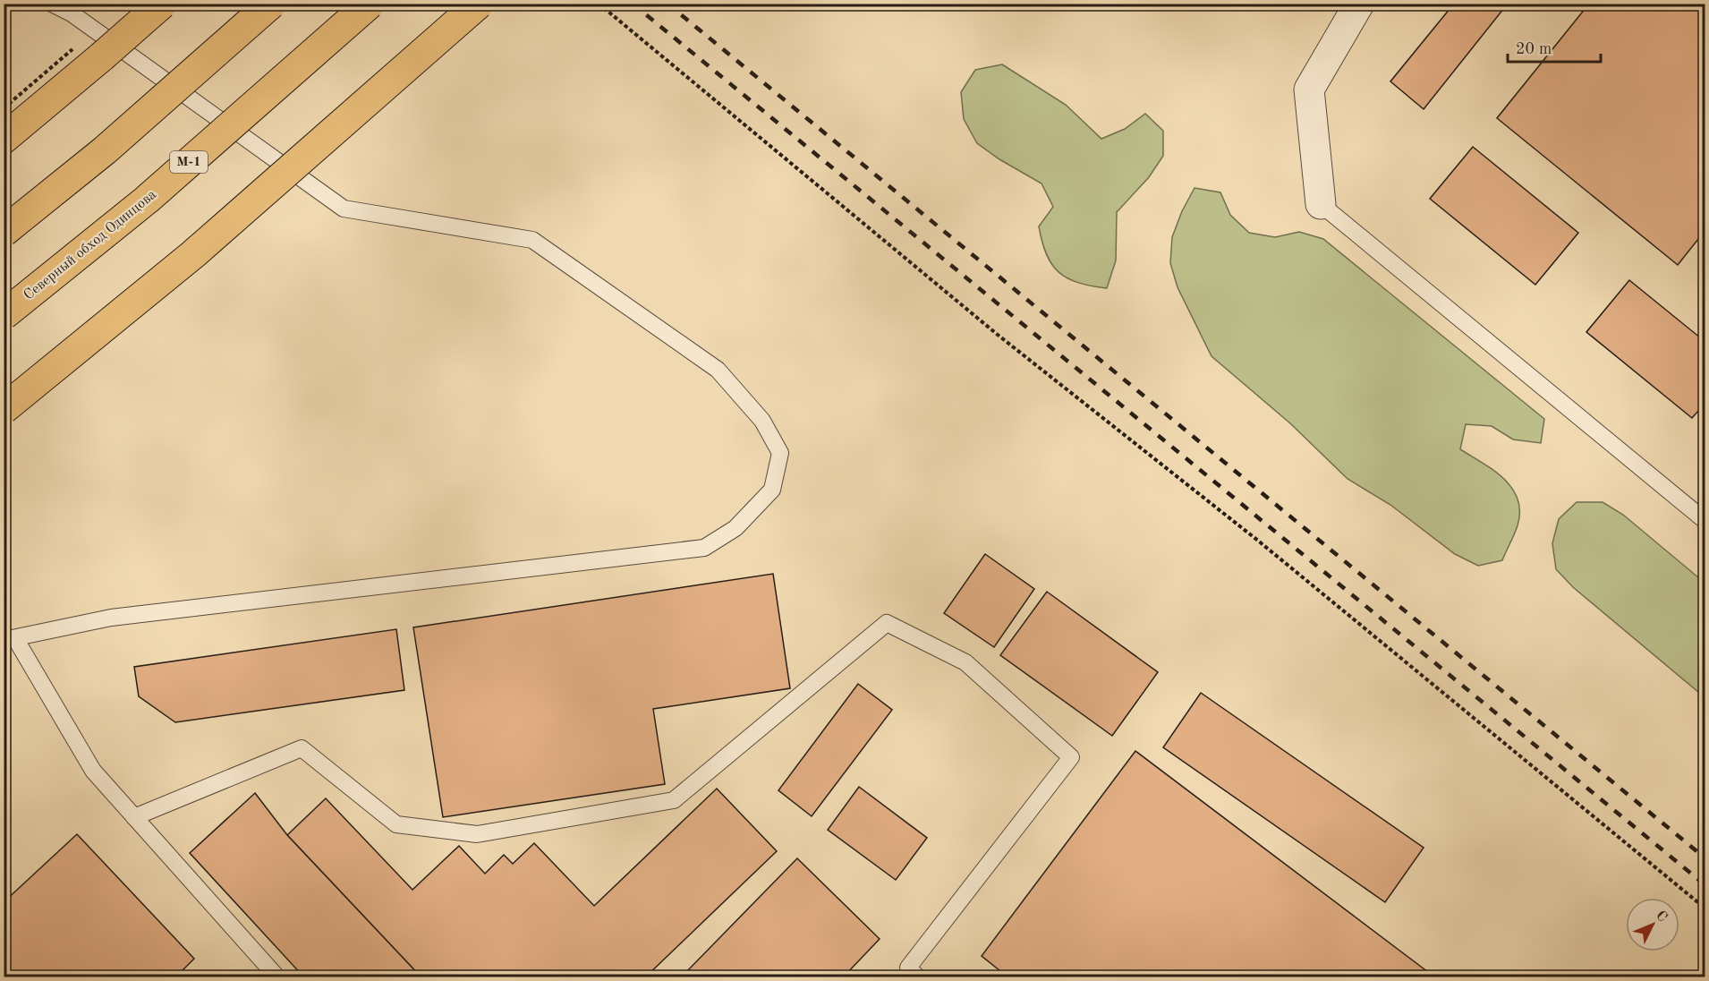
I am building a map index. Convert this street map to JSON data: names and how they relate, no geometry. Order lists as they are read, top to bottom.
{
  "streets": {
    "main road": ["М-1", "Северный обход Одинцова"]
  },
  "scale_bar": "20 m",
  "north": "top right"
}
